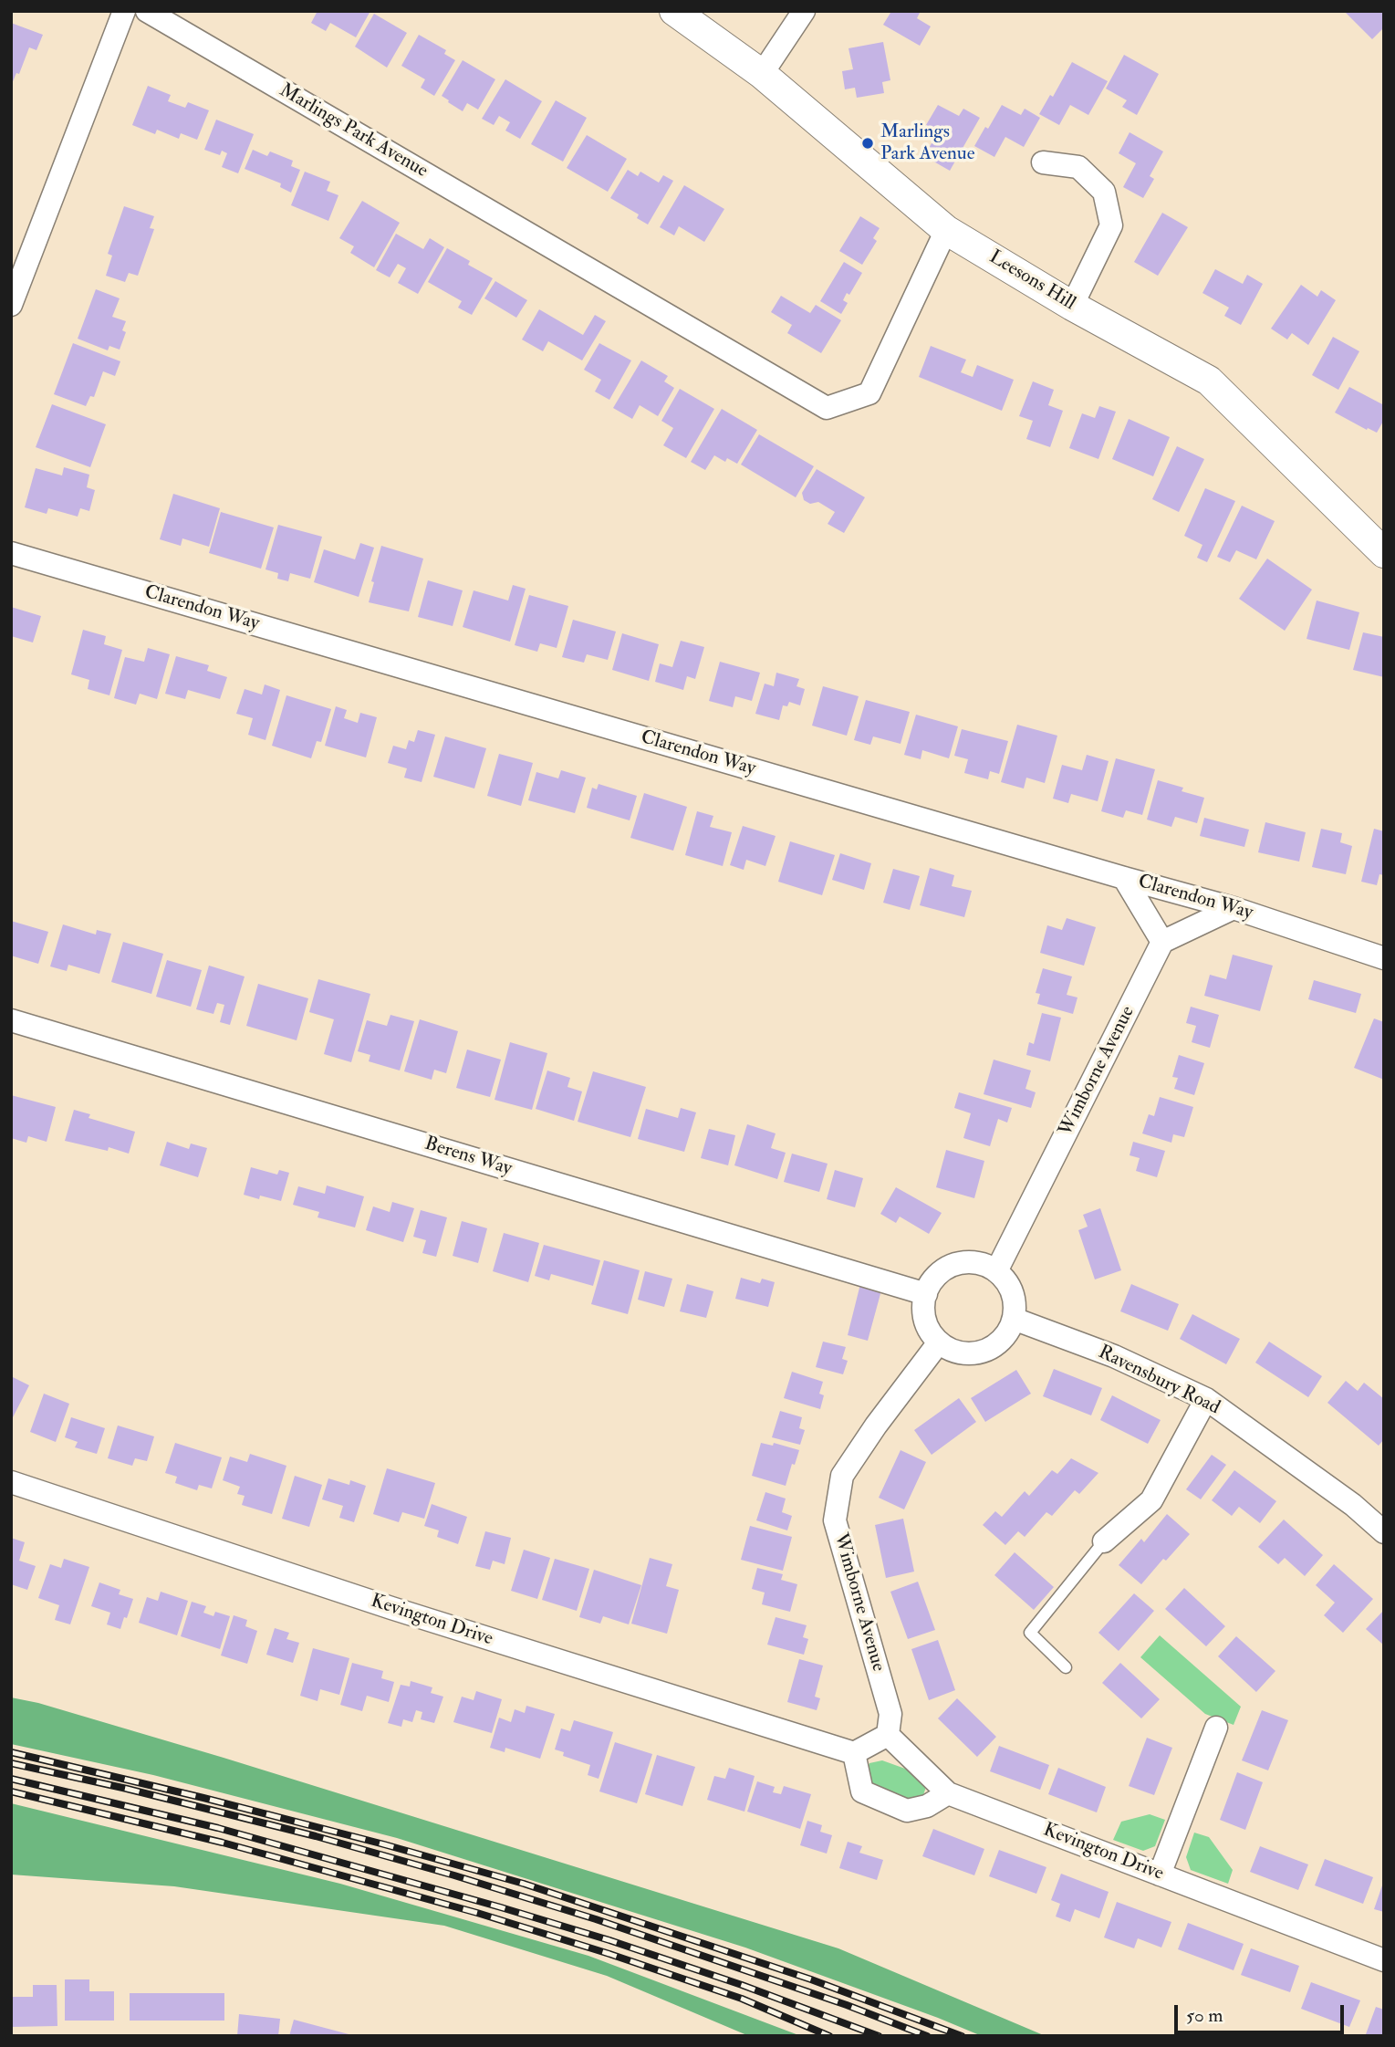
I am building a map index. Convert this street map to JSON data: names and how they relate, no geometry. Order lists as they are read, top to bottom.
{
  "streets": {
    "street": [
      "Marlings Park Avenue",
      "Leesons Hill",
      "Clarendon Way",
      "Wimborne Avenue",
      "Berens Way",
      "Ravensbury Road",
      "Kevington Drive"
    ]
  },
  "crossings": [
    ["Marlings Park Avenue", "Leesons Hill"],
    ["Wimborne Avenue", "Berens Way"],
    ["Wimborne Avenue", "Ravensbury Road"],
    ["Berens Way", "Ravensbury Road"]
  ],
  "places": ["Marlings Park Avenue"],
  "scale_bar": "50 m"
}
